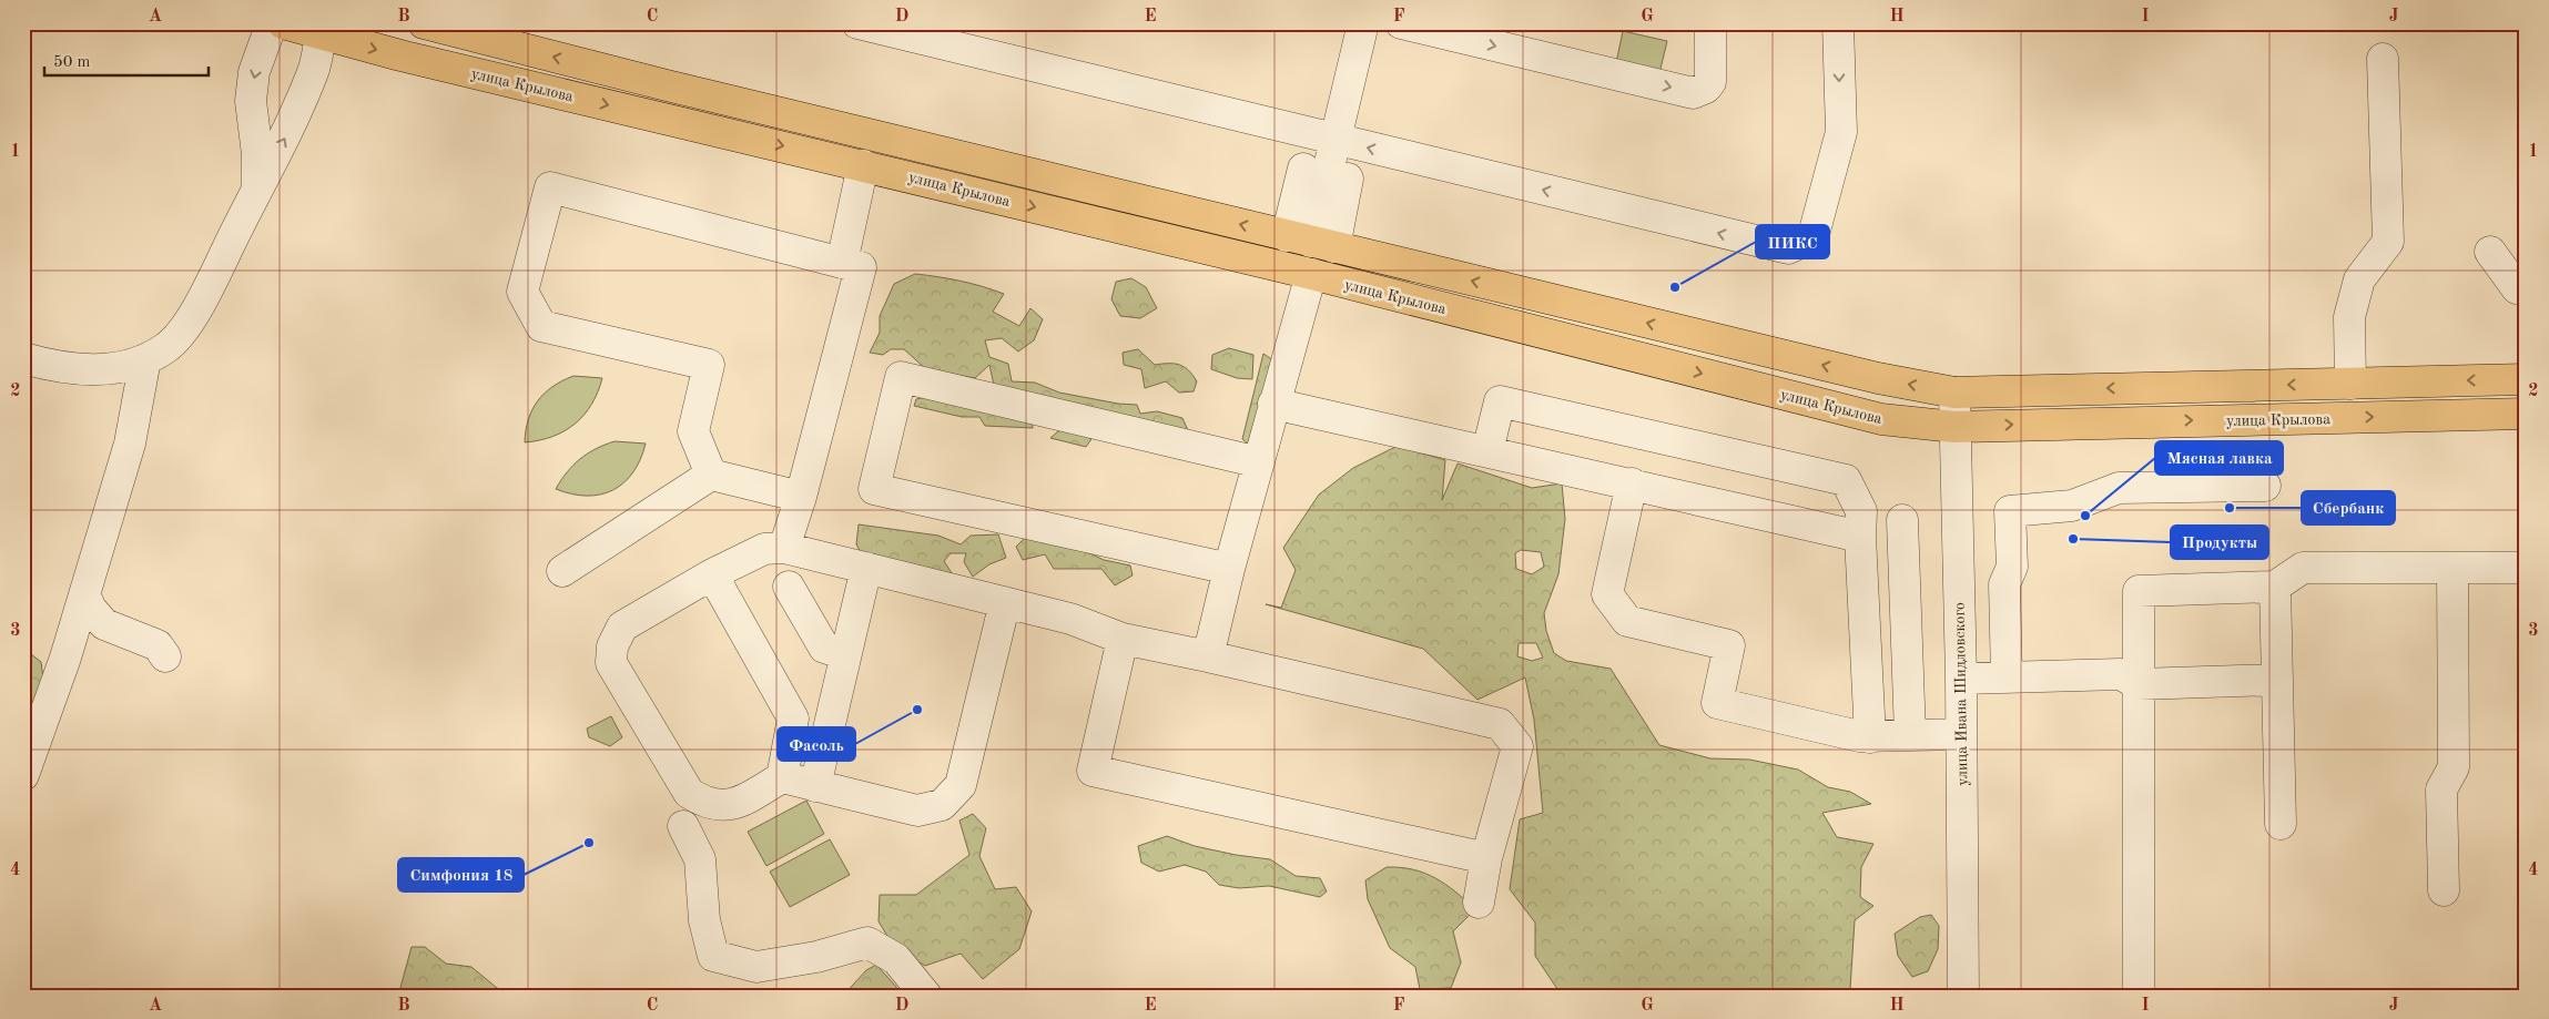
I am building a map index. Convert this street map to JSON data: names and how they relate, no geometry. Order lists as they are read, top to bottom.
{
  "streets": {
    "main road": ["улица Крылова"],
    "street": ["улица Ивана Шидловского"]
  },
  "crossings": [
    ["улица Крылова", "улица Ивана Шидловского"]
  ],
  "places": [
    "ПИКС",
    "Сбербанк",
    "Мясная лавка",
    "Продукты",
    "Фасоль",
    "Симфония 18"
  ],
  "scale_bar": "50 m",
  "grid": {
    "columns": [
      "A",
      "B",
      "C",
      "D",
      "E",
      "F",
      "G",
      "H",
      "I",
      "J"
    ],
    "rows": [
      "1",
      "2",
      "3",
      "4"
    ]
  }
}
